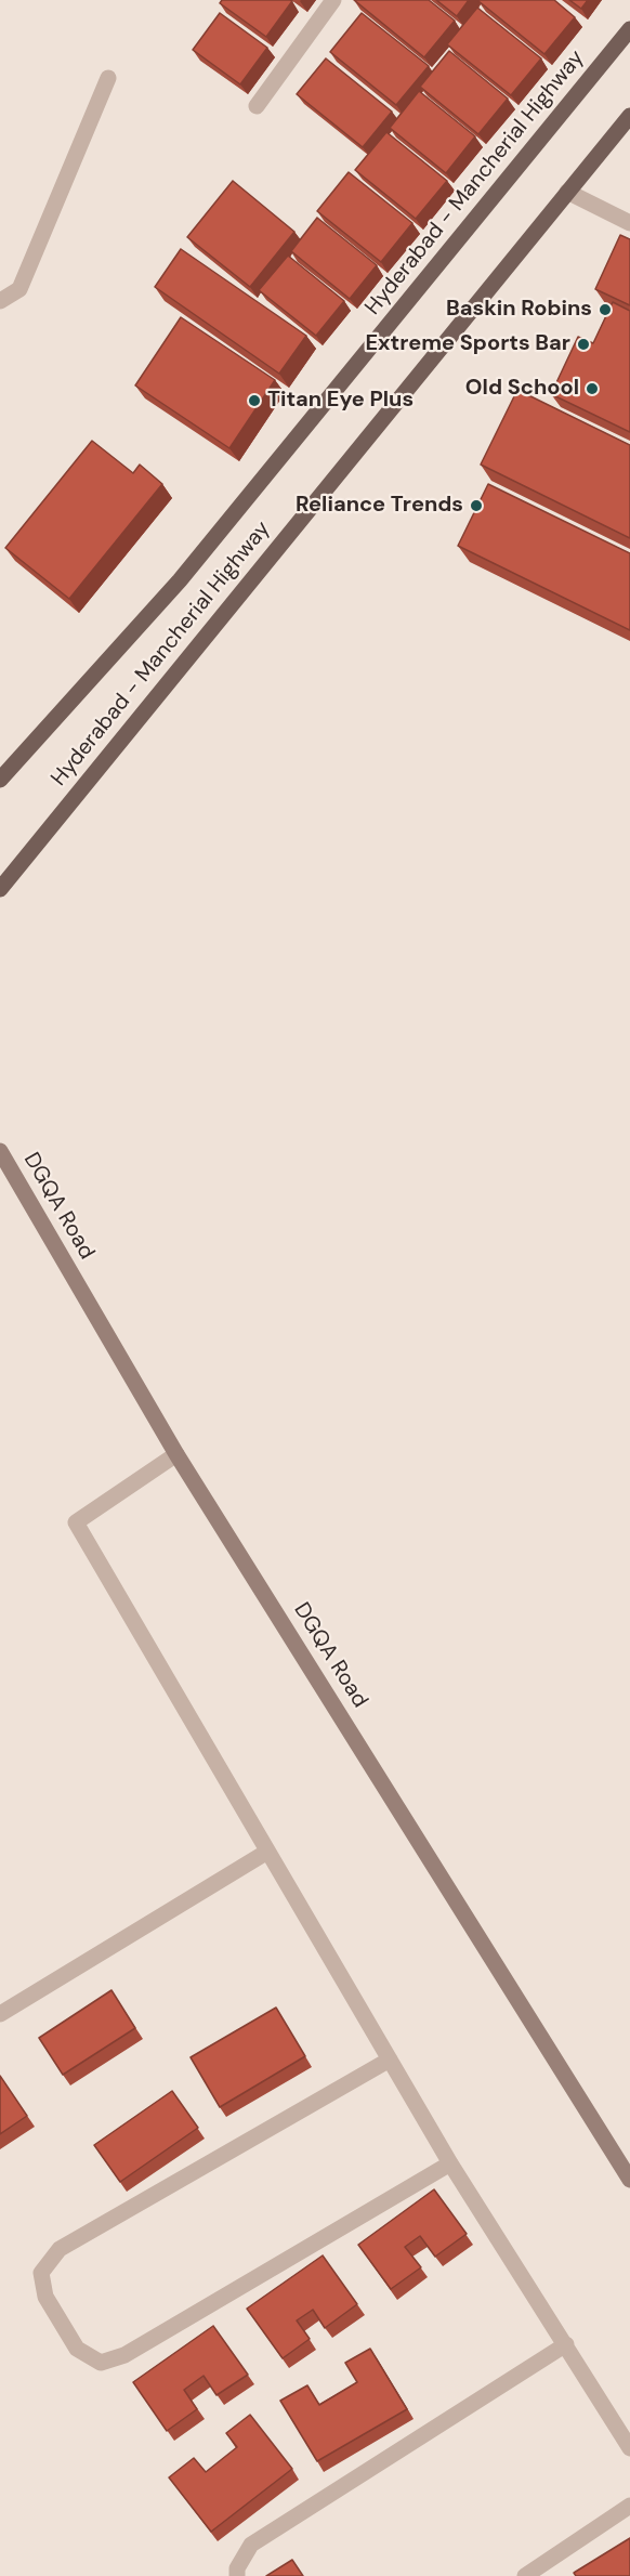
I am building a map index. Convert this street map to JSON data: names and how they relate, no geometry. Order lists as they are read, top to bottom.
{
  "streets": {
    "main road": ["Hyderabad - Mancherial Highway", "DGQA Road"]
  },
  "places": [
    "Baskin Robins",
    "Extreme Sports Bar",
    "Old School",
    "Titan Eye Plus",
    "Reliance Trends"
  ]
}
